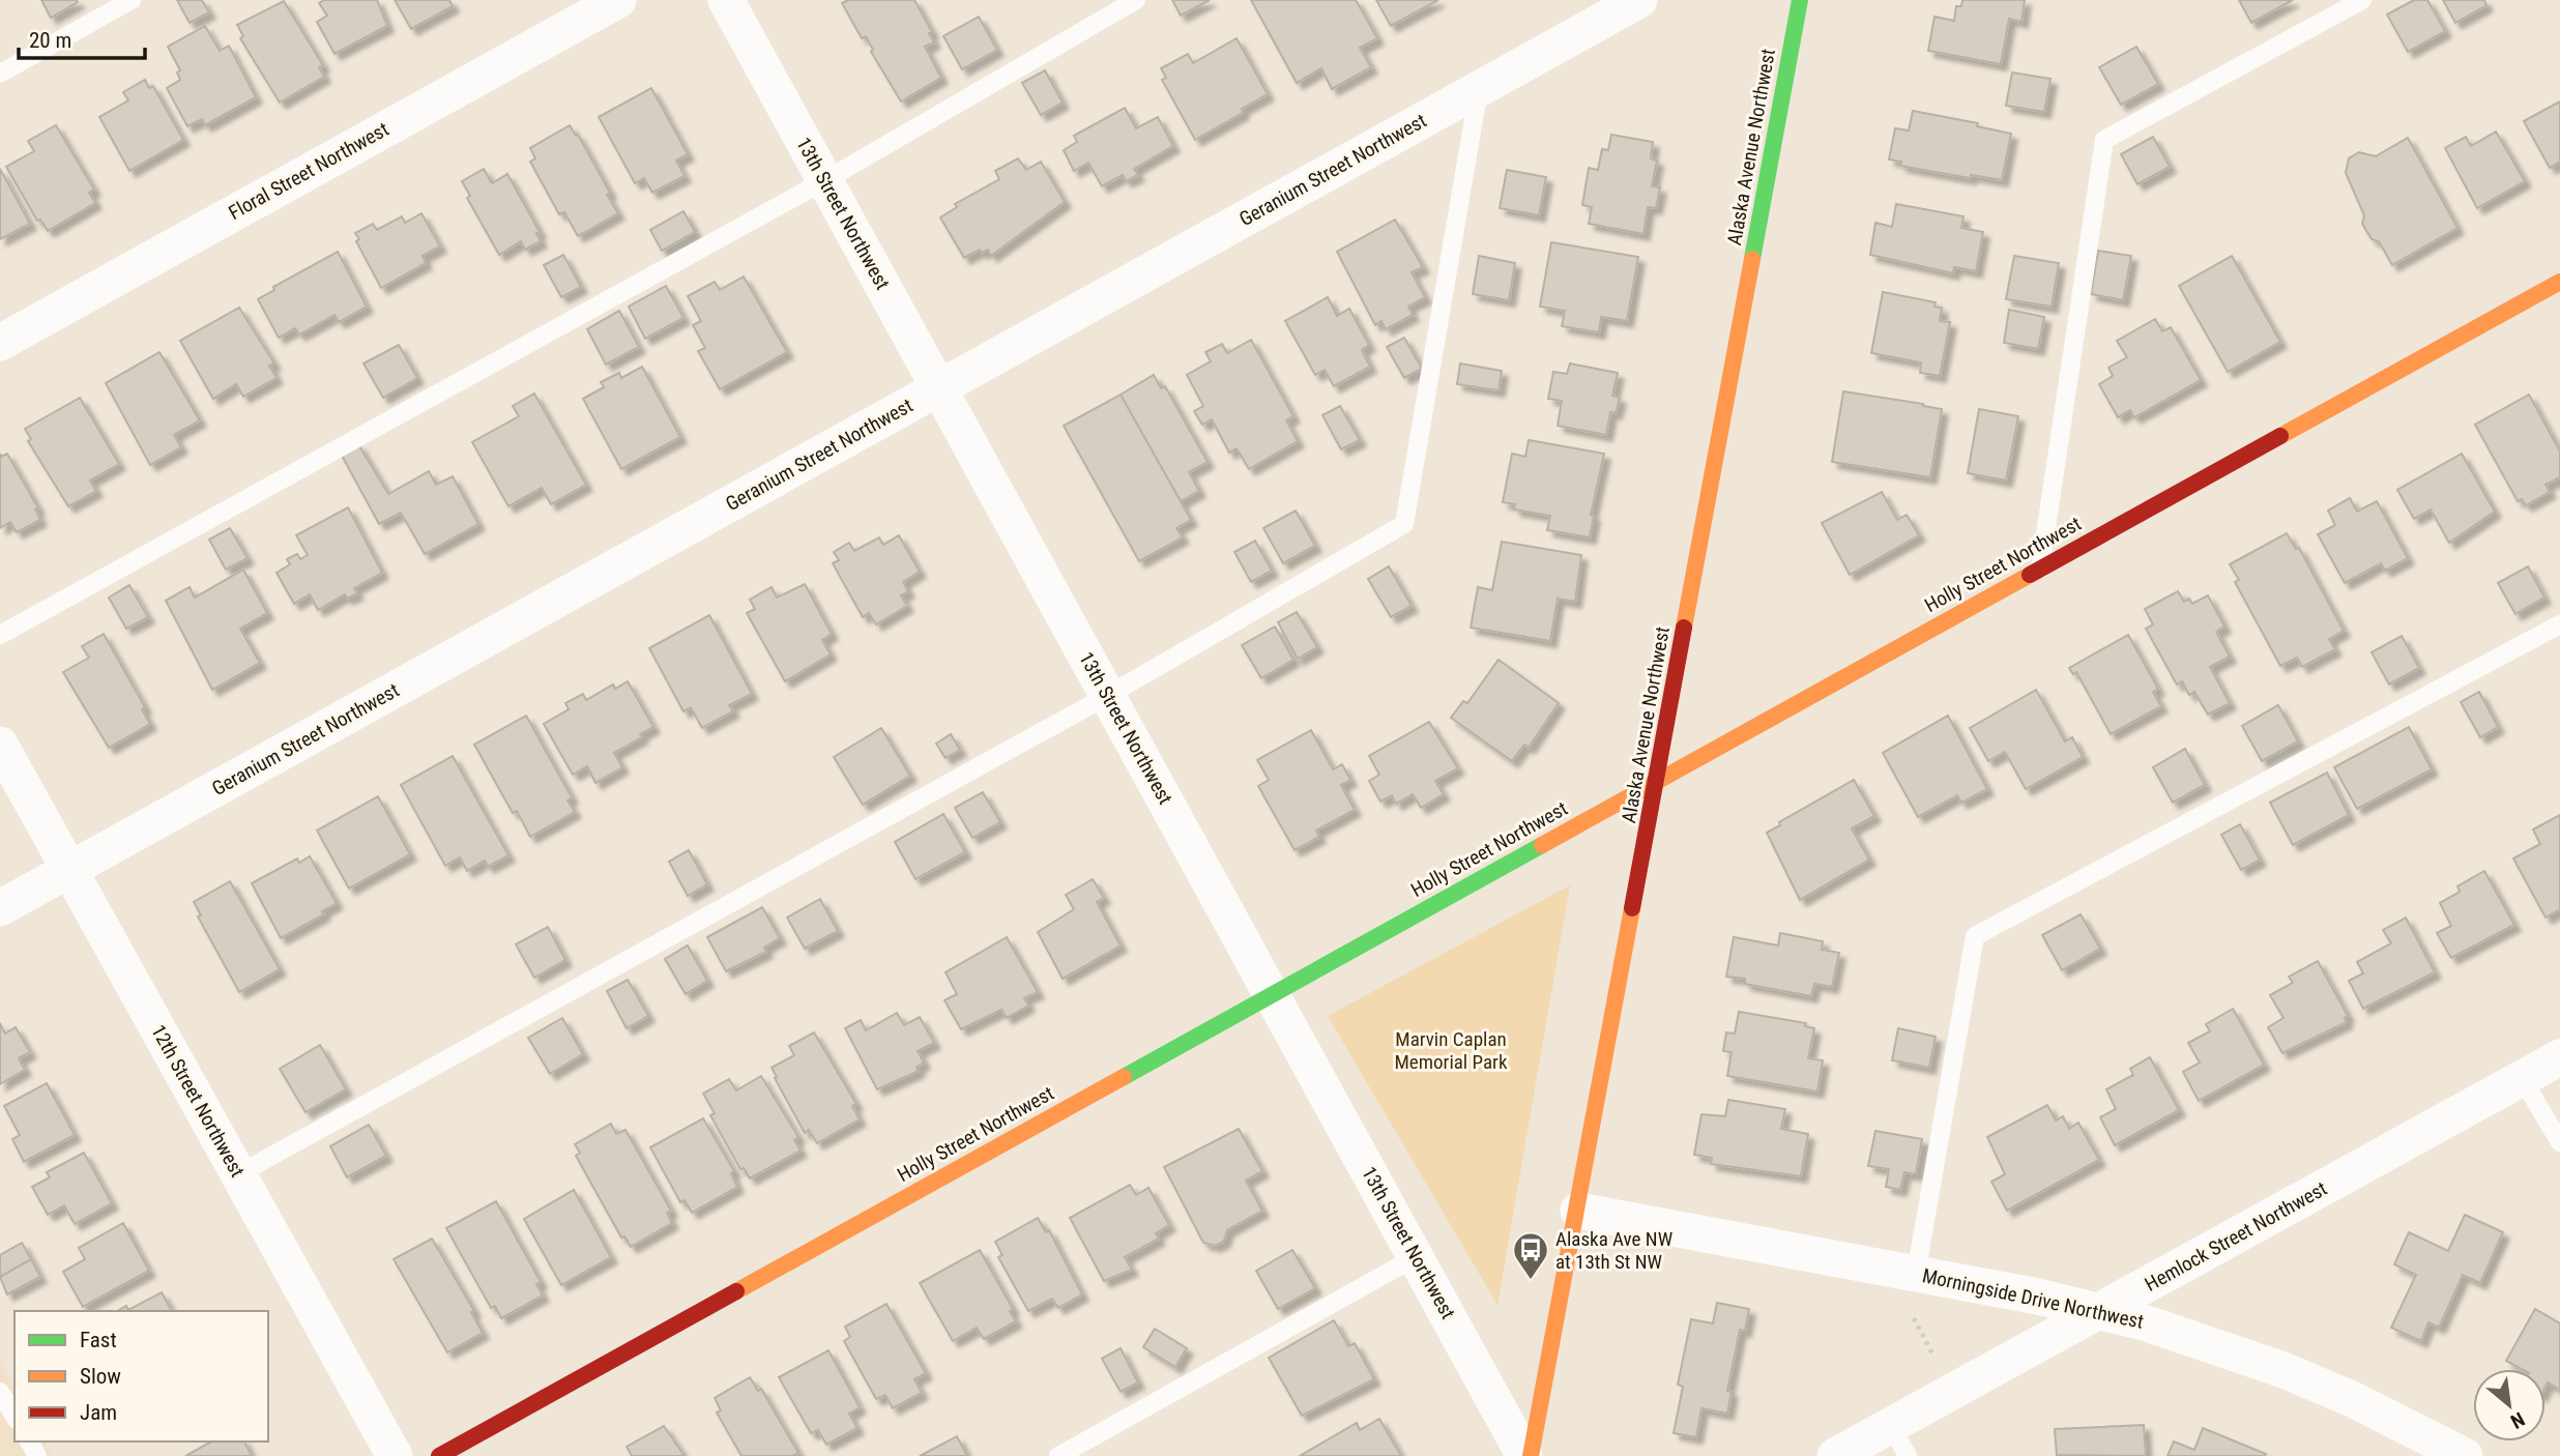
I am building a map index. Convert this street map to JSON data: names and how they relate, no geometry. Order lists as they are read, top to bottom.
{
  "streets": {
    "street": [
      "Alaska Avenue Northwest",
      "Geranium Street Northwest",
      "Floral Street Northwest",
      "13th Street Northwest",
      "Holly Street Northwest",
      "12th Street Northwest",
      "Hemlock Street Northwest",
      "Morningside Drive Northwest"
    ]
  },
  "crossings": [
    ["Alaska Avenue Northwest", "Holly Street Northwest"],
    ["Alaska Avenue Northwest", "Morningside Drive Northwest"],
    ["Geranium Street Northwest", "13th Street Northwest"],
    ["Geranium Street Northwest", "12th Street Northwest"],
    ["13th Street Northwest", "Holly Street Northwest"],
    ["Hemlock Street Northwest", "Morningside Drive Northwest"]
  ],
  "parks": ["Marvin Caplan Memorial Park"],
  "places": {
    "bus stop": ["Alaska Ave NW at 13th St NW"]
  },
  "legend": ["Fast", "Slow", "Jam"],
  "scale_bar": "20 m",
  "north": "bottom right"
}
